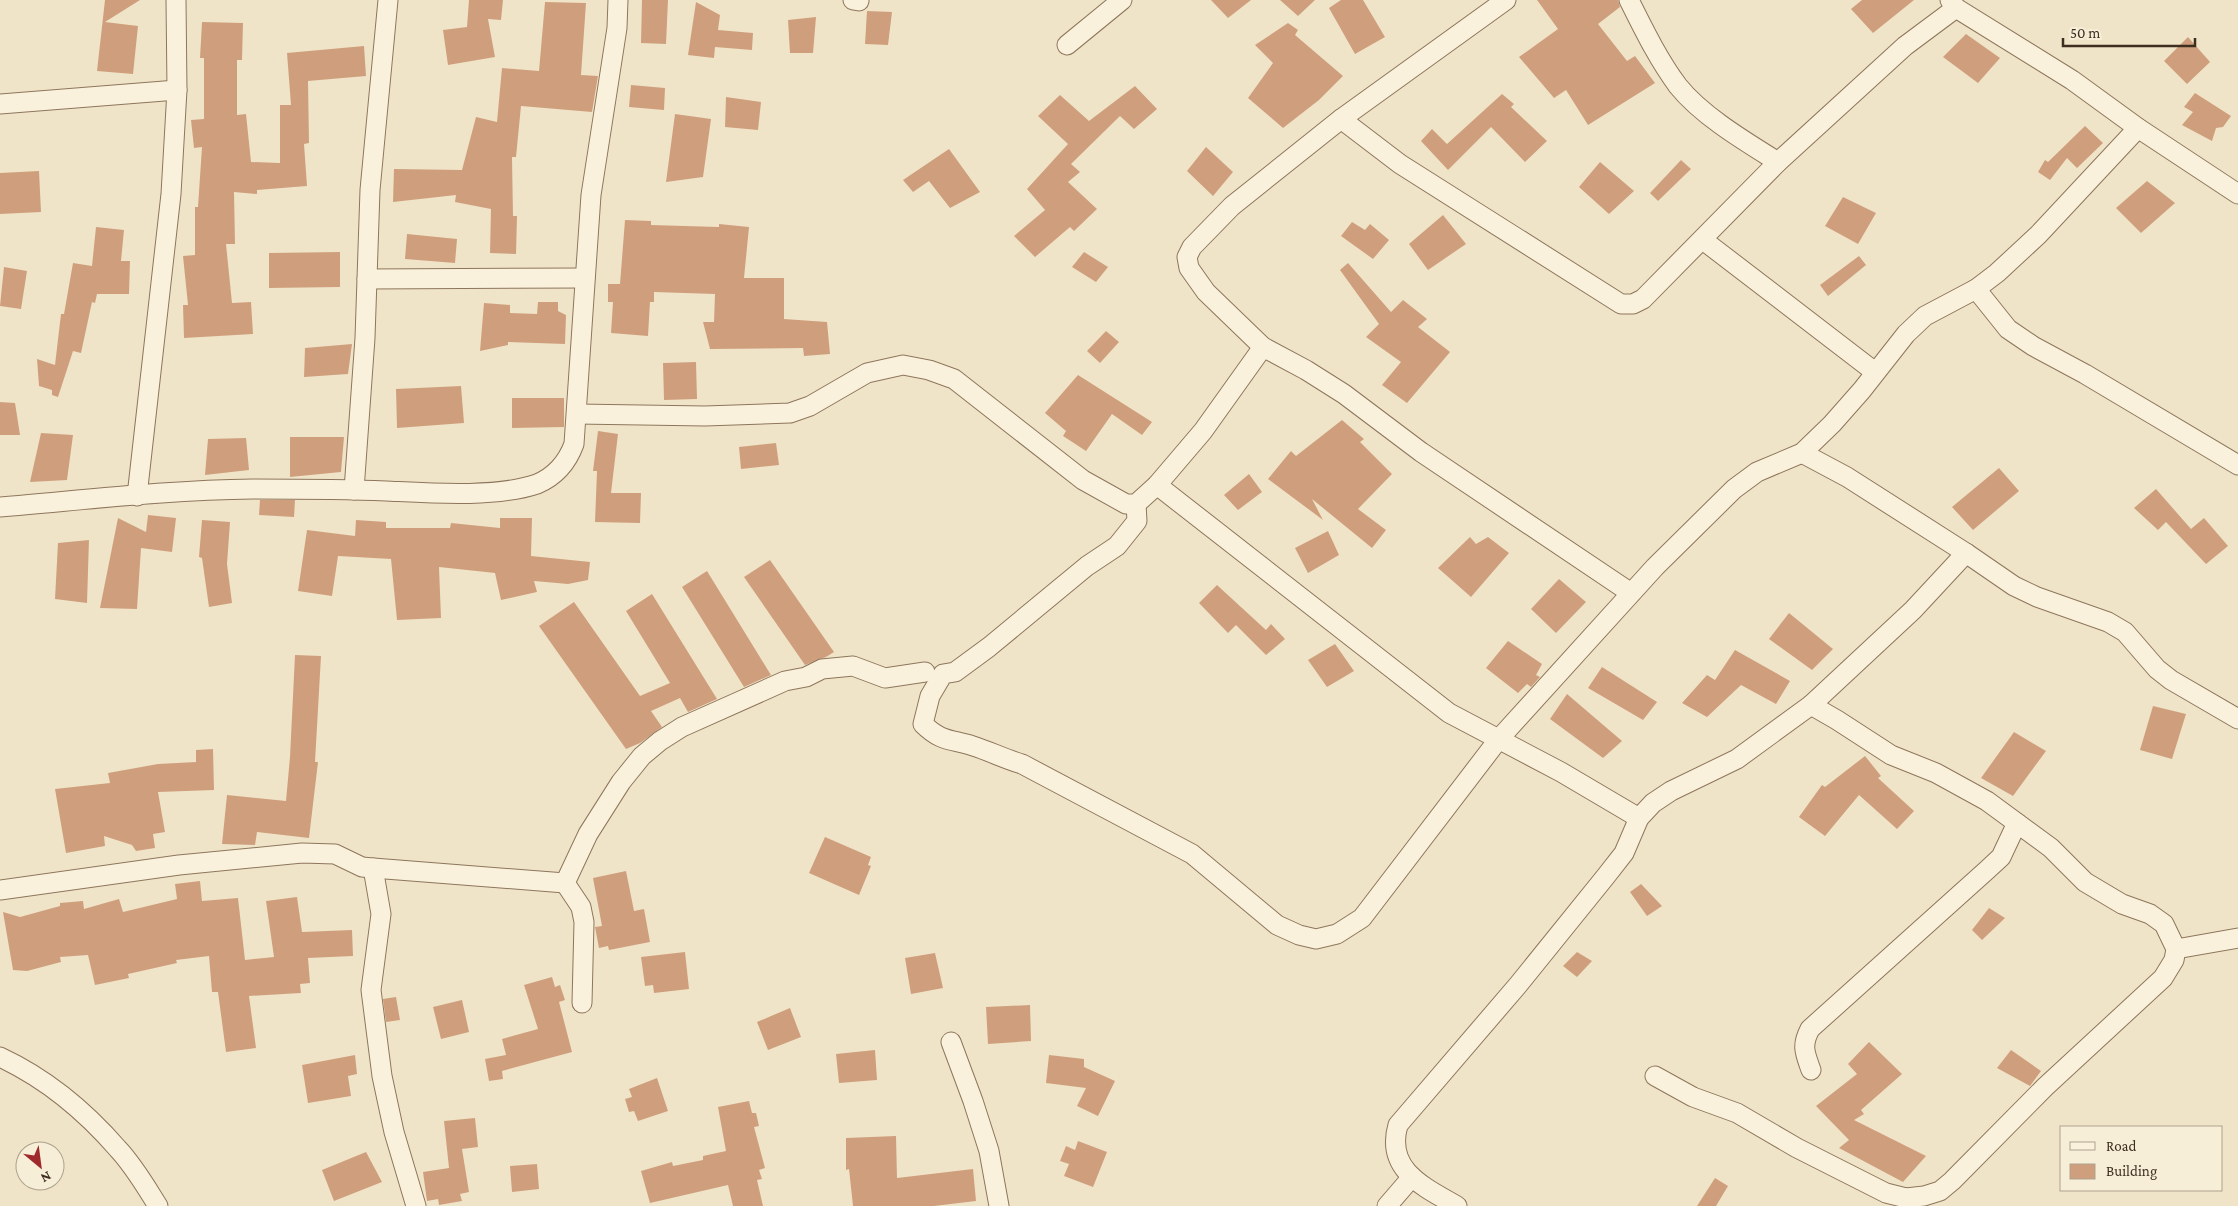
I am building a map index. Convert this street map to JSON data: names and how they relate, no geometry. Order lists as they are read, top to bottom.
{
  "legend": ["Road", "Building"],
  "scale_bar": "50 m",
  "north": "bottom right"
}
